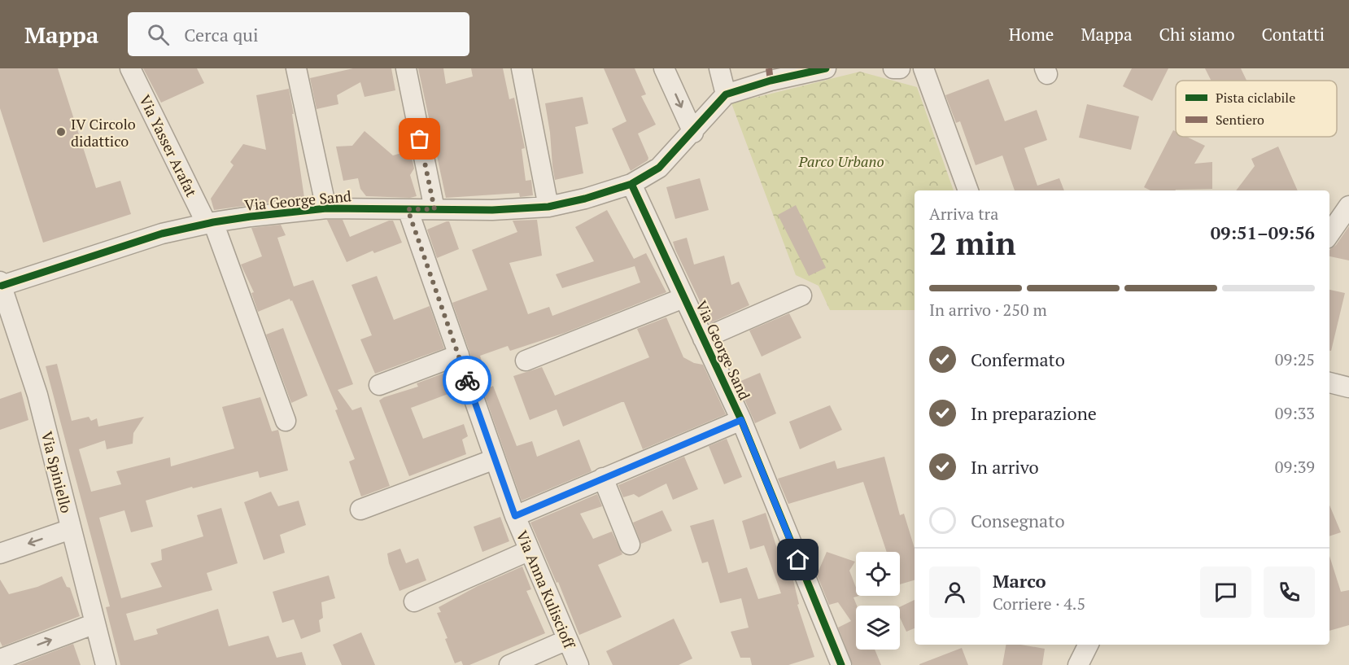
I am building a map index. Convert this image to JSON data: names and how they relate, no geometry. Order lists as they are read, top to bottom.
{
  "streets": {
    "street": [
      "Via Yasser Arafat",
      "Via George Sand",
      "Via Spiniello",
      "Via Anna Kuliscioff"
    ]
  },
  "crossings": [
    ["Via Yasser Arafat", "Via George Sand"],
    ["Via George Sand", "Via Spiniello"],
    ["Via George Sand", "Via Anna Kuliscioff"]
  ],
  "parks": ["Parco Urbano"],
  "places": ["IV Circolo didattico"],
  "legend": ["Pista ciclabile", "Sentiero"],
  "page": {
    "header": "Mappa",
    "search": "Cerca qui",
    "nav": [
      "Home",
      "Mappa",
      "Chi siamo",
      "Contatti"
    ],
    "heading": ["2 min", "Arriva tra", "09:51–09:56"],
    "panel": ["Marco", "Corriere · 4.5"],
    "bar": "In arrivo · 250 m",
    "list": [
      ["Confermato", "09:25"],
      ["In preparazione", "09:33"],
      ["In arrivo", "09:39"],
      "Consegnato"
    ]
  }
}
